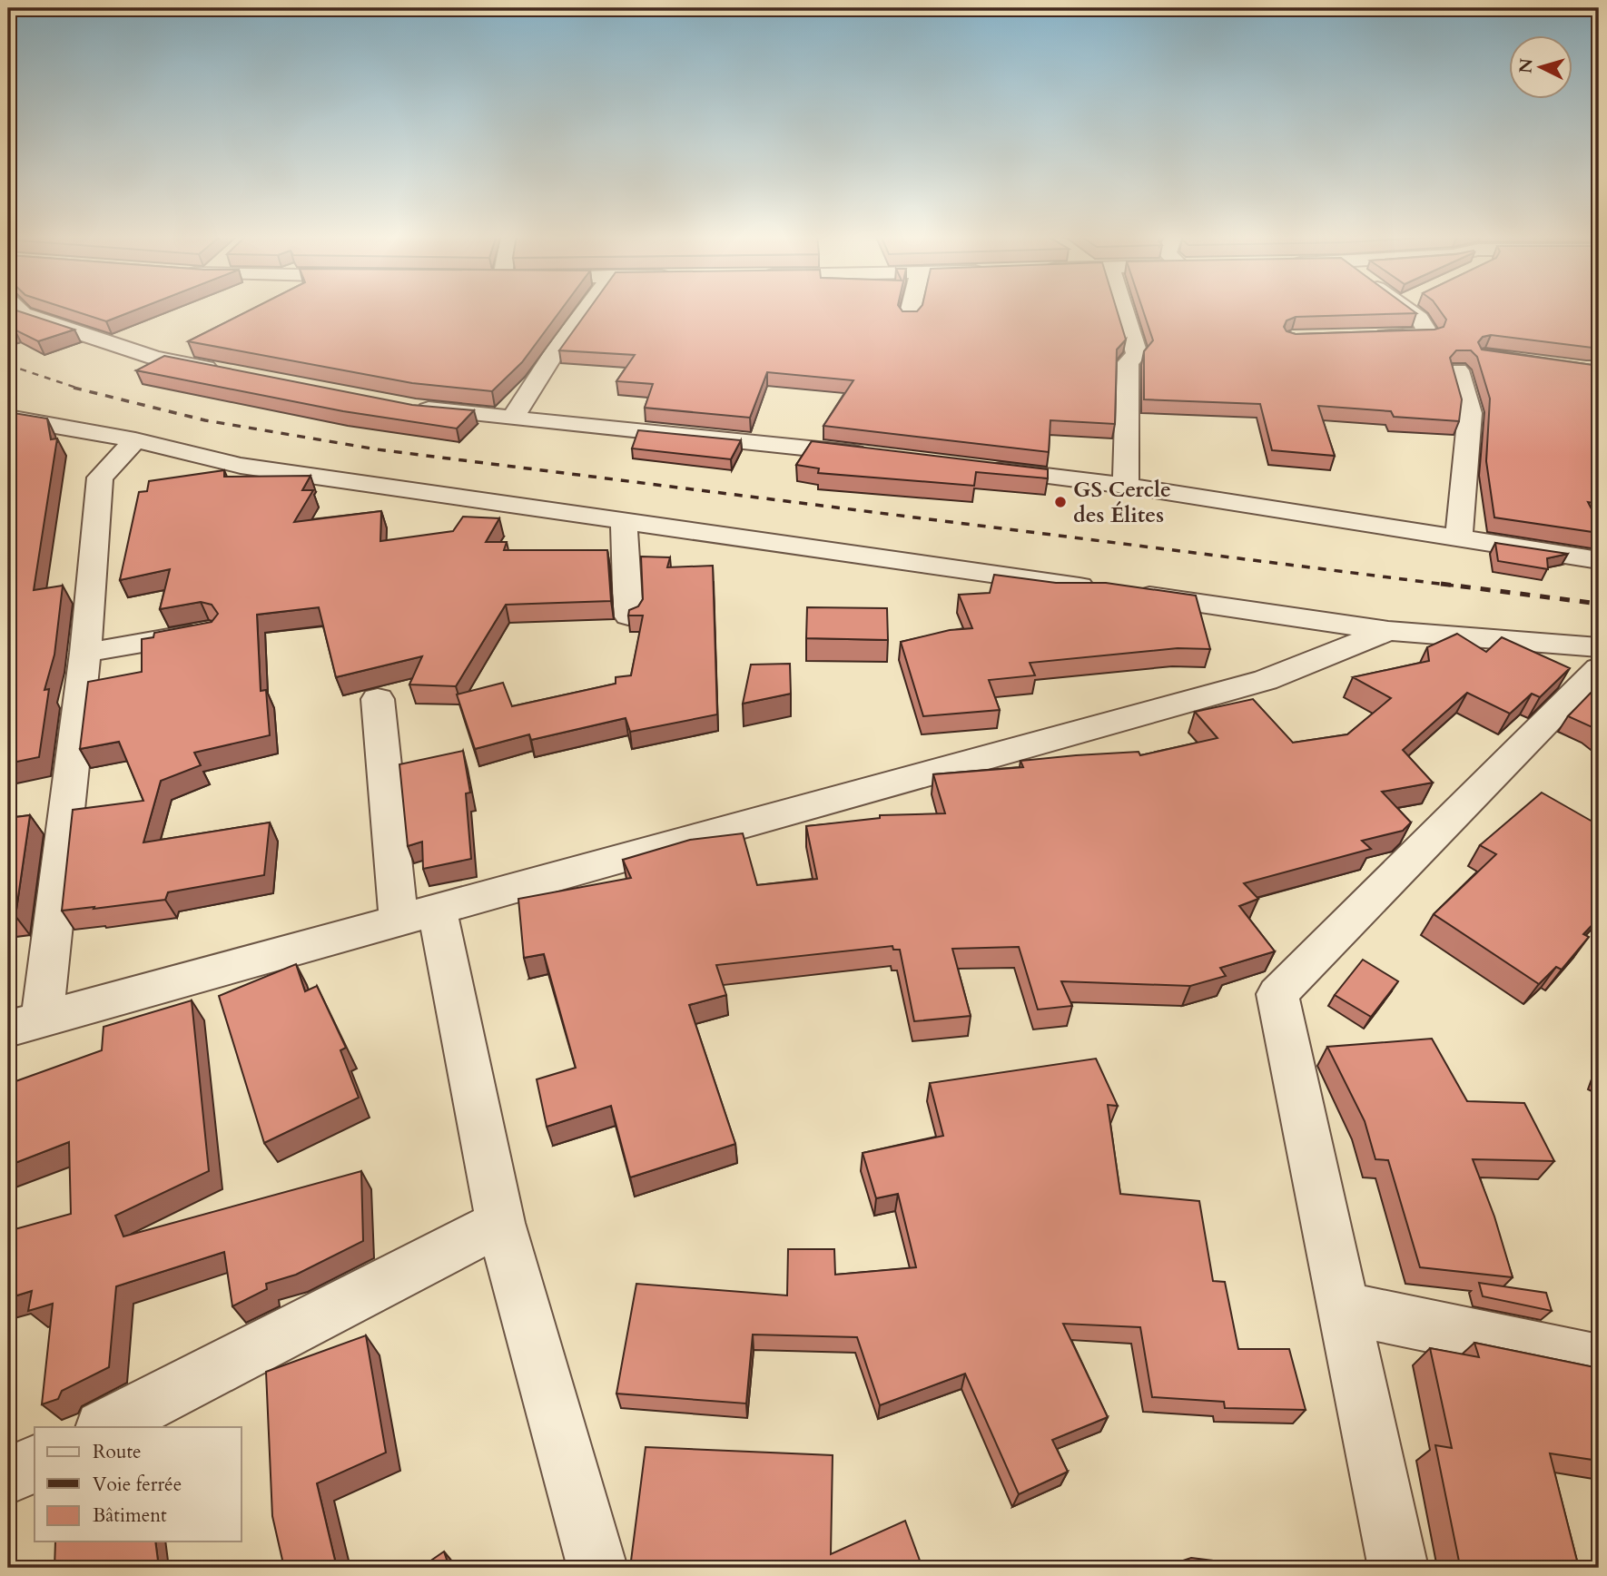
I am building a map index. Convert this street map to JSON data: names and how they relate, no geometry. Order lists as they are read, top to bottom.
{
  "places": ["GS Cercle des Élites"],
  "legend": ["Route", "Voie ferrée", "Bâtiment"],
  "north": "left"
}
